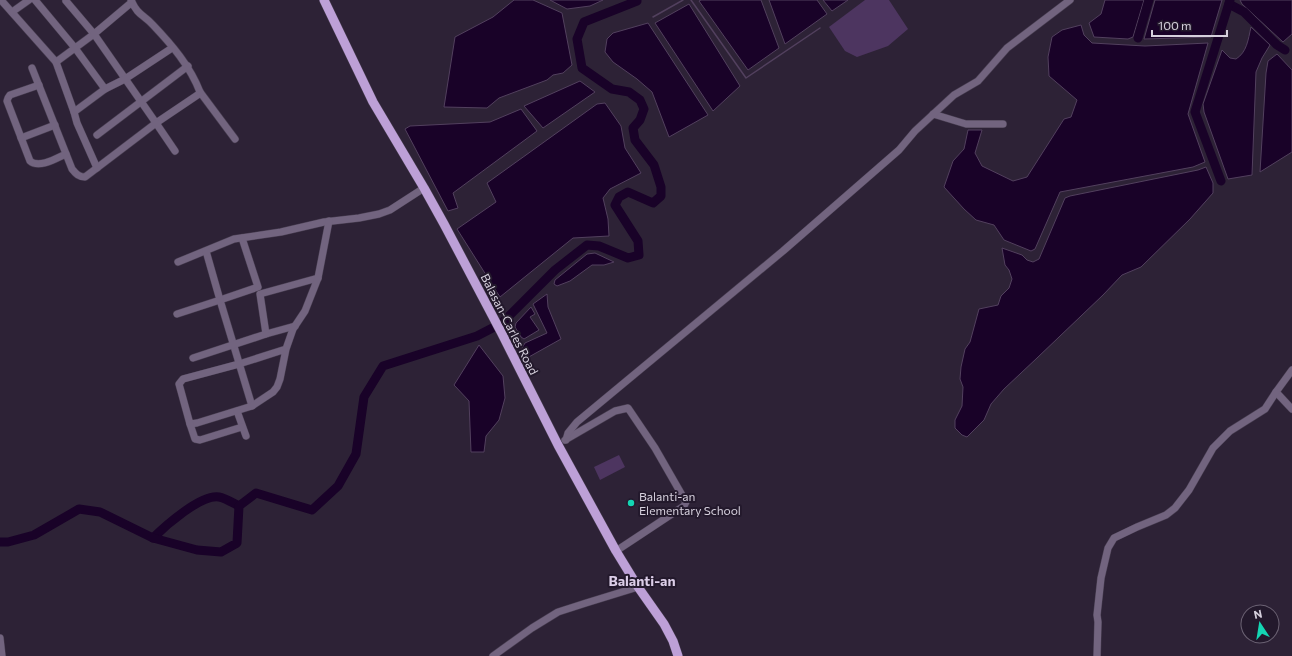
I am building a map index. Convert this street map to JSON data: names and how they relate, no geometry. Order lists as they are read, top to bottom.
{
  "streets": {
    "main road": ["Balasan-Carles Road"]
  },
  "districts": ["Balanti-an"],
  "places": ["Balanti-an Elementary School"],
  "scale_bar": "100 m",
  "north": "top"
}
